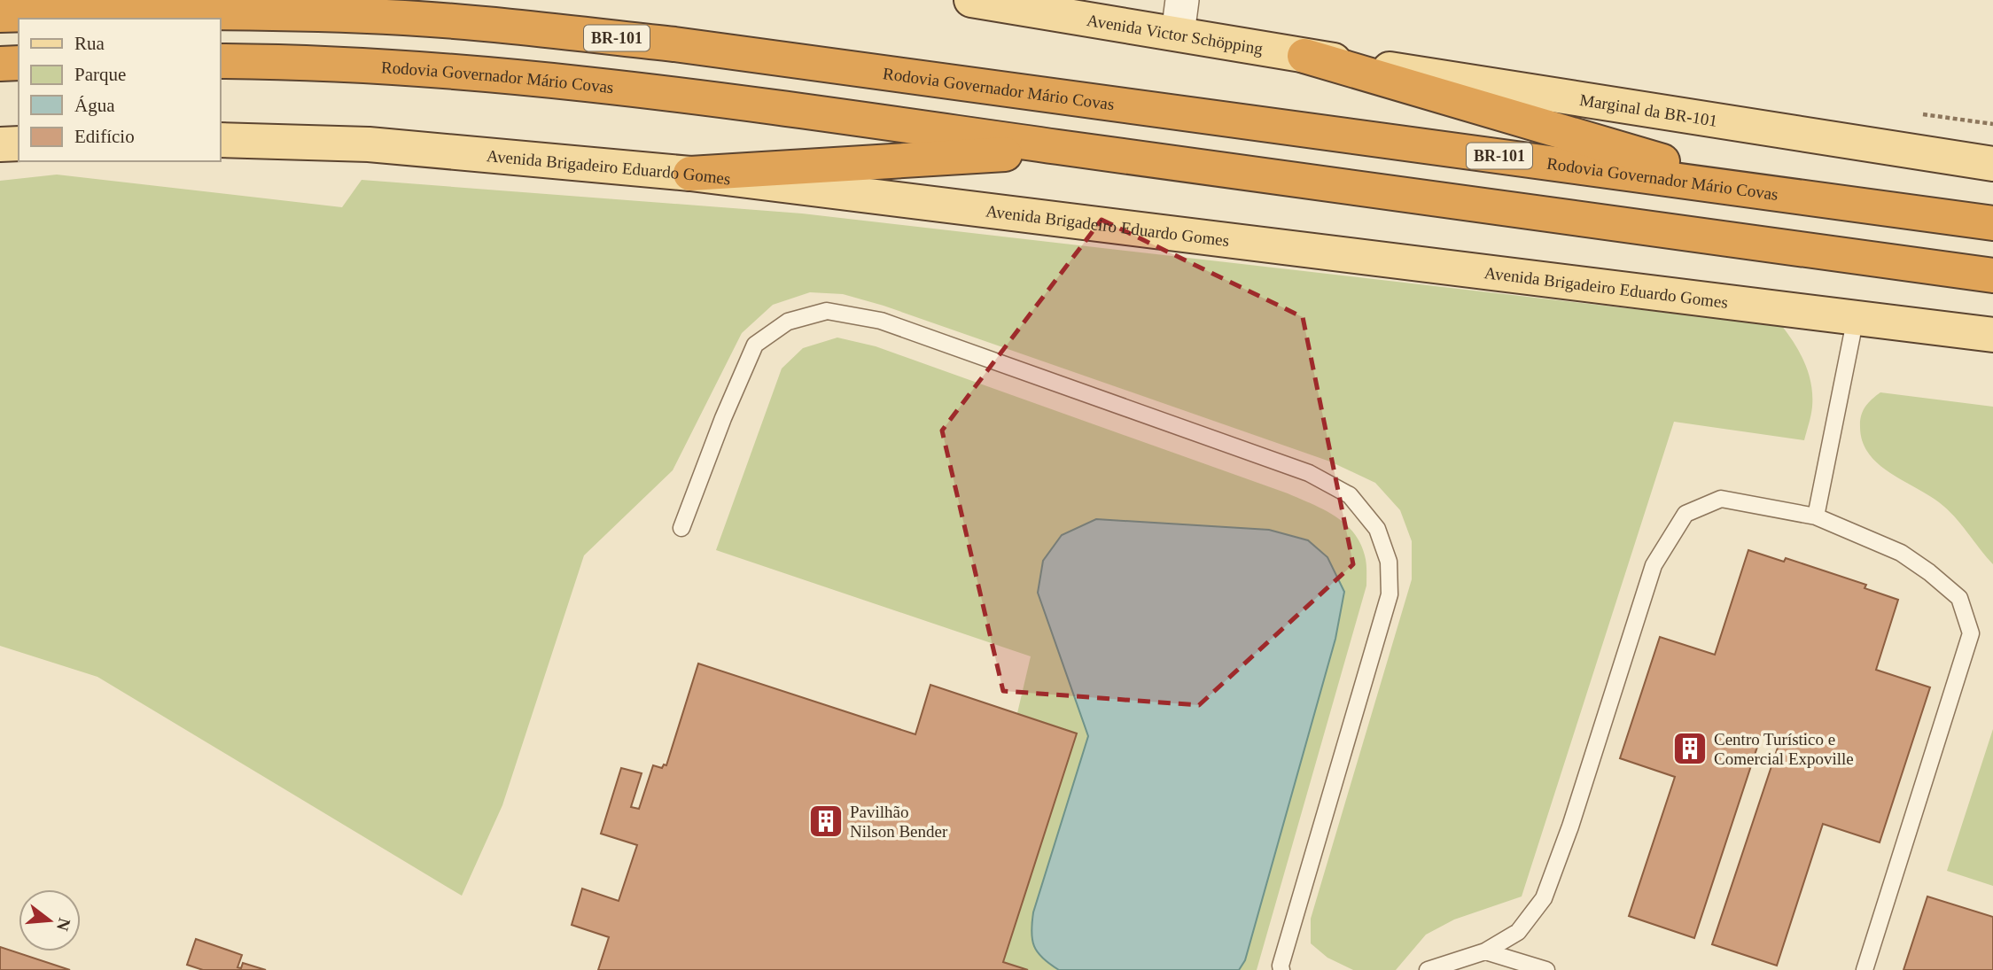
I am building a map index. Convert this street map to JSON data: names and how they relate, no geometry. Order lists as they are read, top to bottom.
{
  "streets": {
    "highway": ["BR-101", "Rodovia Governador Mário Covas"],
    "main road": ["Avenida Victor Schöpping", "Marginal da BR-101", "Avenida Brigadeiro Eduardo Gomes"]
  },
  "crossings": [
    ["Avenida Victor Schöpping", "Marginal da BR-101"]
  ],
  "places": {
    "building": ["Centro Turístico e Comercial Expoville", "Pavilhão Nilson Bender"]
  },
  "legend": [
    "Rua",
    "Parque",
    "Água",
    "Edifício"
  ],
  "north": "right"
}
